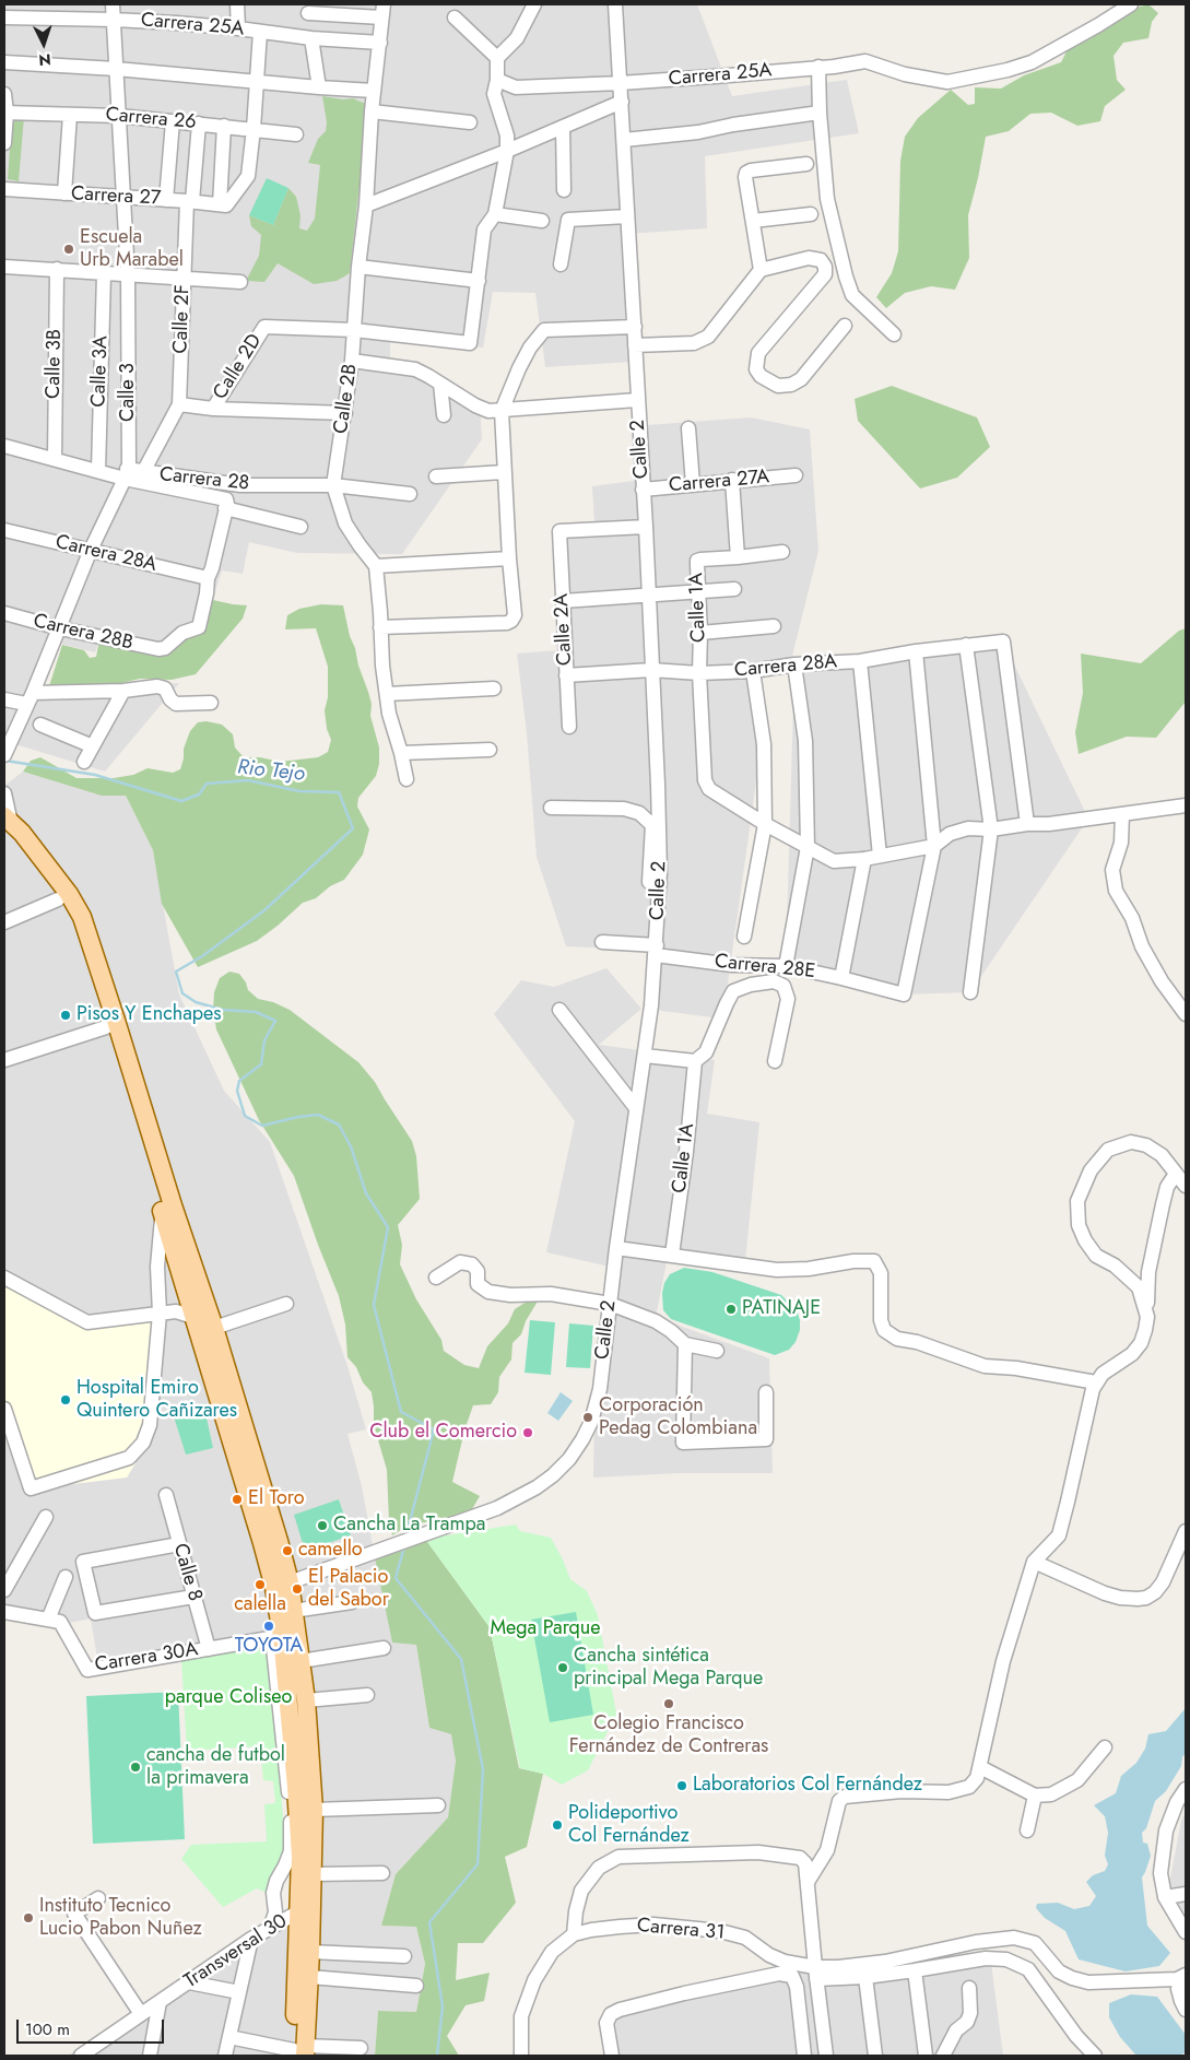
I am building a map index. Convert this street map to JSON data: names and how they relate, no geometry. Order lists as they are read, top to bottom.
{
  "streets": {
    "street": [
      "Carrera 25A",
      "Carrera 26",
      "Carrera 27",
      "Calle 2F",
      "Calle 3B",
      "Calle 2D",
      "Calle 3A",
      "Calle 3",
      "Calle 2B",
      "Calle 2",
      "Carrera 28",
      "Carrera 27A",
      "Carrera 28A",
      "Calle 1A",
      "Calle 2A",
      "Carrera 28B",
      "Carrera 28E",
      "Calle 8",
      "Carrera 30A",
      "Carrera 31",
      "Transversal 30"
    ]
  },
  "crossings": [
    ["Carrera 25A", "Calle 3"],
    ["Carrera 25A", "Calle 2B"],
    ["Carrera 25A", "Calle 2"],
    ["Carrera 26", "Calle 2F"],
    ["Carrera 26", "Calle 3"],
    ["Carrera 27", "Calle 2F"],
    ["Carrera 27", "Calle 3"],
    ["Calle 3B", "Carrera 28"],
    ["Calle 2D", "Calle 2B"],
    ["Calle 3A", "Carrera 28"],
    ["Calle 3", "Carrera 28"],
    ["Calle 3", "Carrera 28A"],
    ["Calle 3", "Carrera 28B"],
    ["Calle 2B", "Carrera 28"],
    ["Calle 2", "Carrera 27A"],
    ["Calle 2", "Carrera 28A"],
    ["Calle 2", "Calle 2A"],
    ["Calle 2", "Carrera 28E"],
    ["Carrera 28A", "Calle 1A"],
    ["Carrera 28A", "Calle 2A"],
    ["Carrera 28A", "Carrera 28B"],
    ["Calle 8", "Carrera 30A"]
  ],
  "water": ["Rio Tejo"],
  "parks": ["Mega Parque", "parque Coliseo"],
  "places": [
    "Escuela Urb Marabel",
    "Pisos Y Enchapes",
    "PATINAJE",
    "Hospital Emiro Quintero Cañizares",
    "Corporación Pedag Colombiana",
    "Club el Comercio",
    "El Toro",
    "Cancha La Trampa",
    "camello",
    "calella",
    "El Palacio del Sabor",
    "TOYOTA",
    "Cancha sintética principal Mega Parque",
    "Colegio Francisco Fernández de Contreras",
    "cancha de futbol la primavera",
    "Laboratorios Col Fernández",
    "Polideportivo Col Fernández",
    "Instituto Tecnico Lucio Pabon Nuñez"
  ],
  "scale_bar": "100 m",
  "north": "bottom"
}
